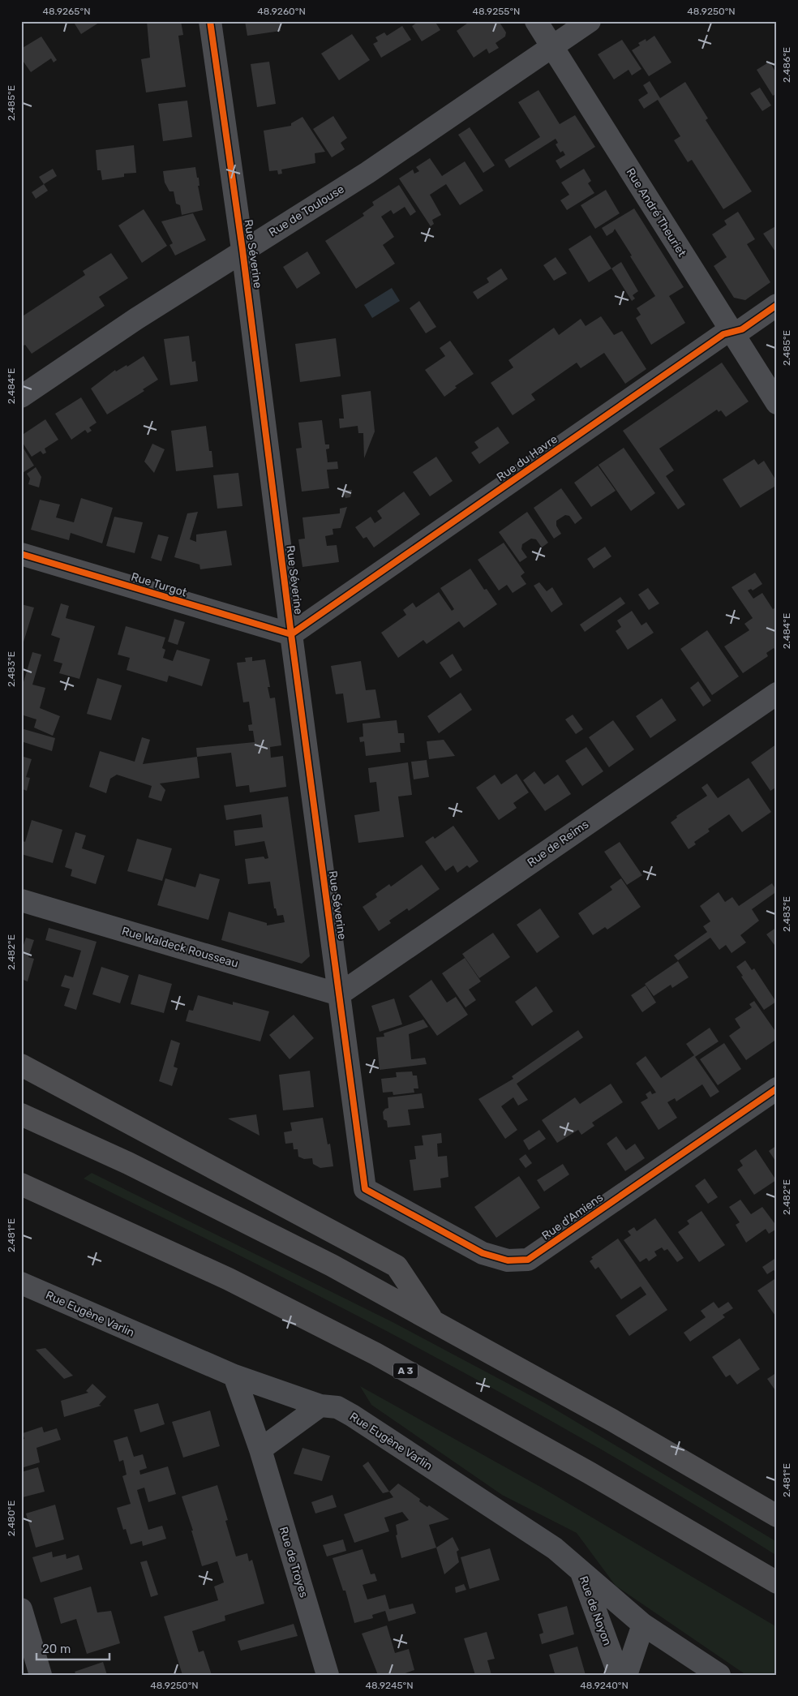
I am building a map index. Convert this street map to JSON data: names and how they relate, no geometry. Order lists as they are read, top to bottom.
{
  "streets": {
    "highway": ["A 3"],
    "street": [
      "Rue de Toulouse",
      "Rue André Theuriet",
      "Rue Séverine",
      "Rue du Havre",
      "Rue Turgot",
      "Rue de Reims",
      "Rue Waldeck Rousseau",
      "Rue d'Amiens",
      "Rue Eugène Varlin",
      "Rue de Troyes",
      "Rue de Noyon"
    ]
  },
  "crossings": [
    ["Rue de Toulouse", "Rue André Theuriet"],
    ["Rue de Toulouse", "Rue Séverine"],
    ["Rue André Theuriet", "Rue du Havre"],
    ["Rue Séverine", "Rue du Havre"],
    ["Rue Séverine", "Rue Turgot"],
    ["Rue Séverine", "Rue de Reims"],
    ["Rue Séverine", "Rue Waldeck Rousseau"],
    ["Rue Séverine", "Rue d'Amiens"],
    ["Rue du Havre", "Rue Turgot"],
    ["Rue de Reims", "Rue Waldeck Rousseau"],
    ["Rue Eugène Varlin", "Rue de Troyes"],
    ["Rue Eugène Varlin", "Rue de Noyon"]
  ],
  "scale_bar": "20 m",
  "coordinates": [
    "48.9265°N",
    "48.9260°N",
    "48.9255°N",
    "48.9250°N",
    "2.486°E",
    "2.485°E",
    "2.484°E",
    "2.483°E",
    "2.482°E",
    "2.481°E",
    "2.480°E",
    "48.9245°N",
    "48.9240°N"
  ]
}
